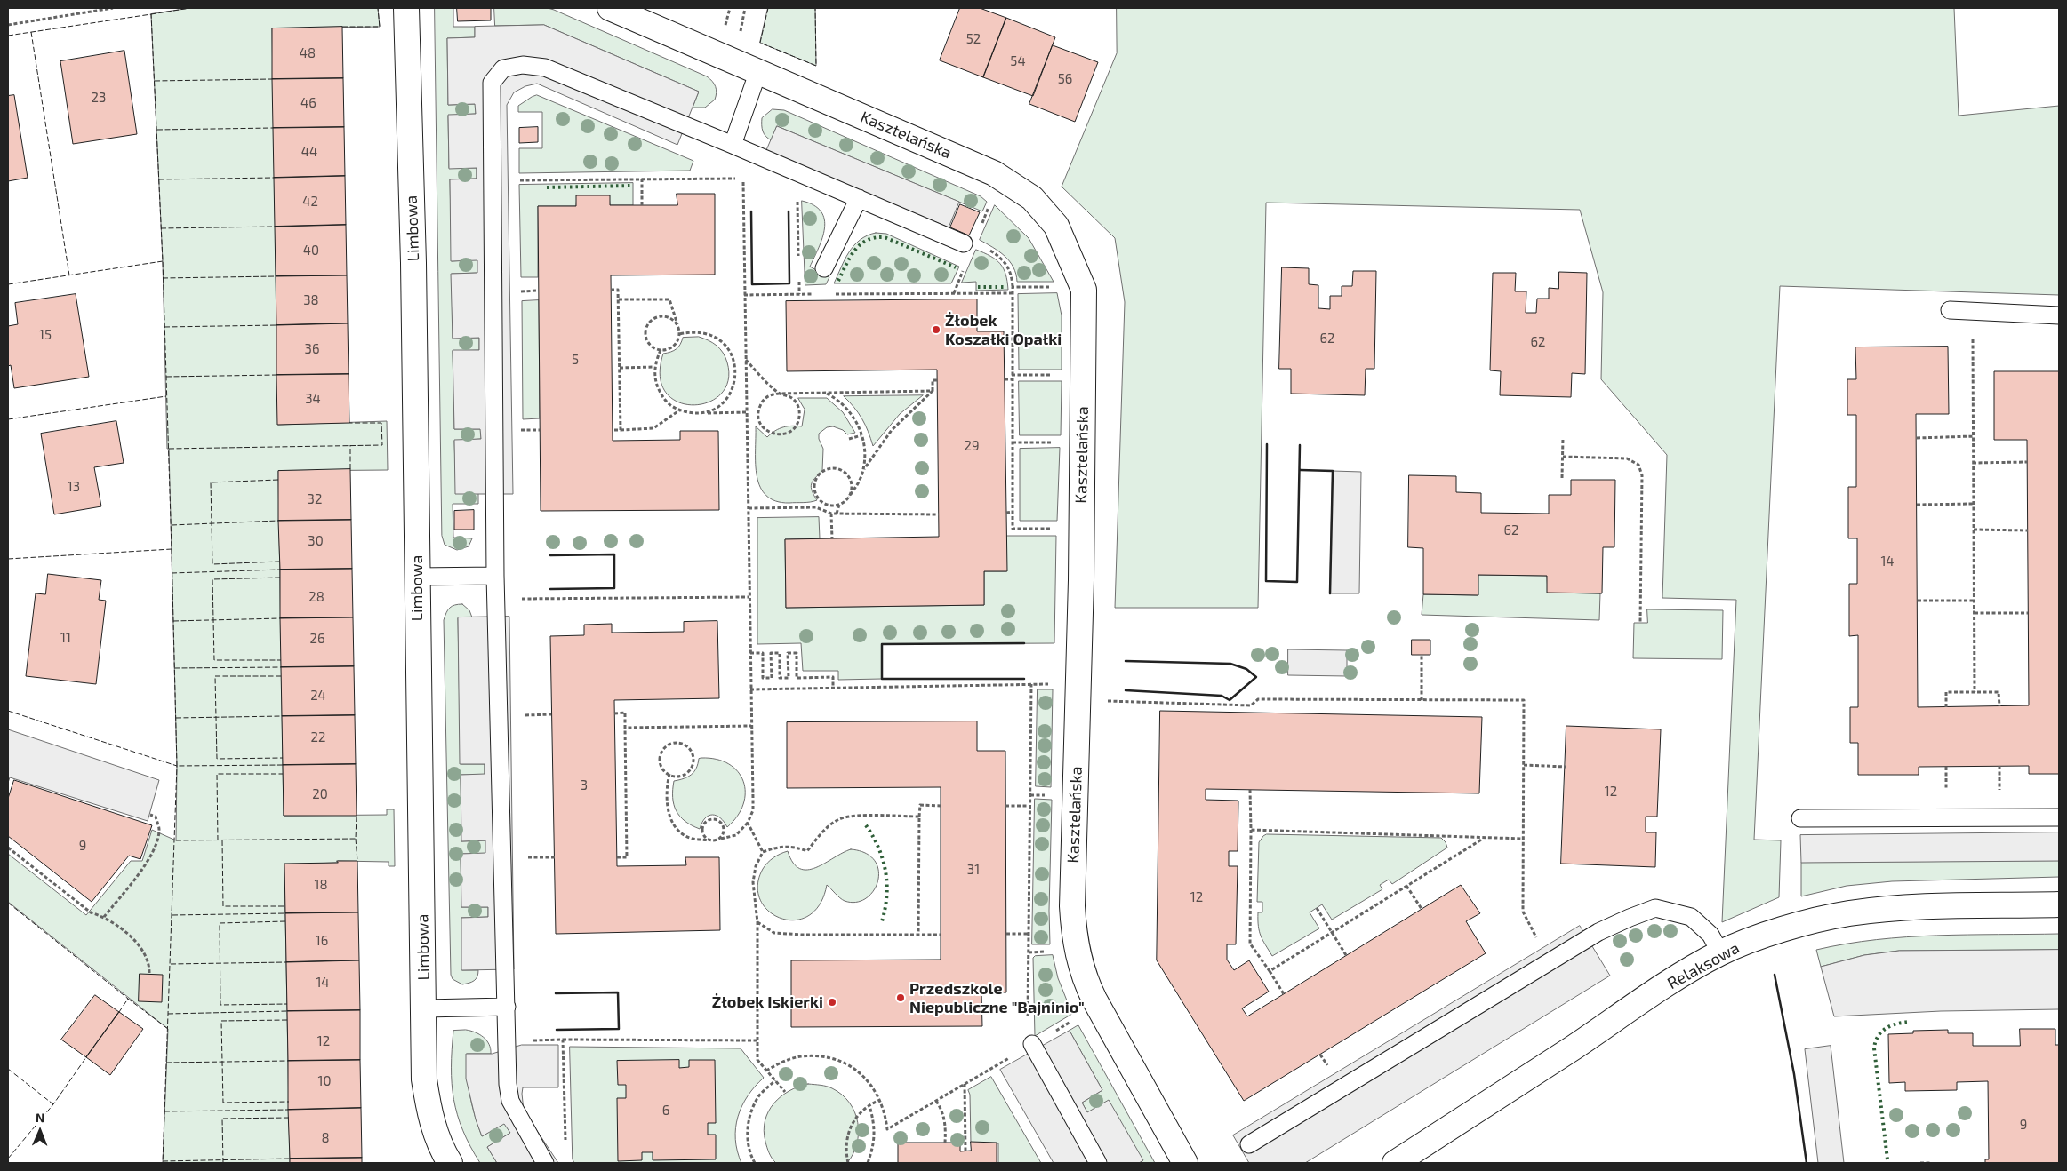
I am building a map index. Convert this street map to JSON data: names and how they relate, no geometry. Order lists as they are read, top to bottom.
{
  "streets": {
    "street": ["Kasztelańska", "Limbowa", "Relaksowa"]
  },
  "places": ["Żłobek Koszałki Opałki", "Przedszkole Niepubliczne \"Bajninio\"", "Żłobek Iskierki"],
  "house_numbers": [
    "52",
    "48",
    "54",
    "56",
    "23",
    "46",
    "44",
    "42",
    "40",
    "38",
    "15",
    "62",
    "62",
    "36",
    "5",
    "34",
    "29",
    "13",
    "32",
    "62",
    "30",
    "14",
    "28",
    "11",
    "26",
    "24",
    "22",
    "3",
    "12",
    "20",
    "9",
    "31",
    "18",
    "12",
    "16",
    "14",
    "12",
    "10",
    "6",
    "9",
    "8"
  ],
  "north": "top"
}
